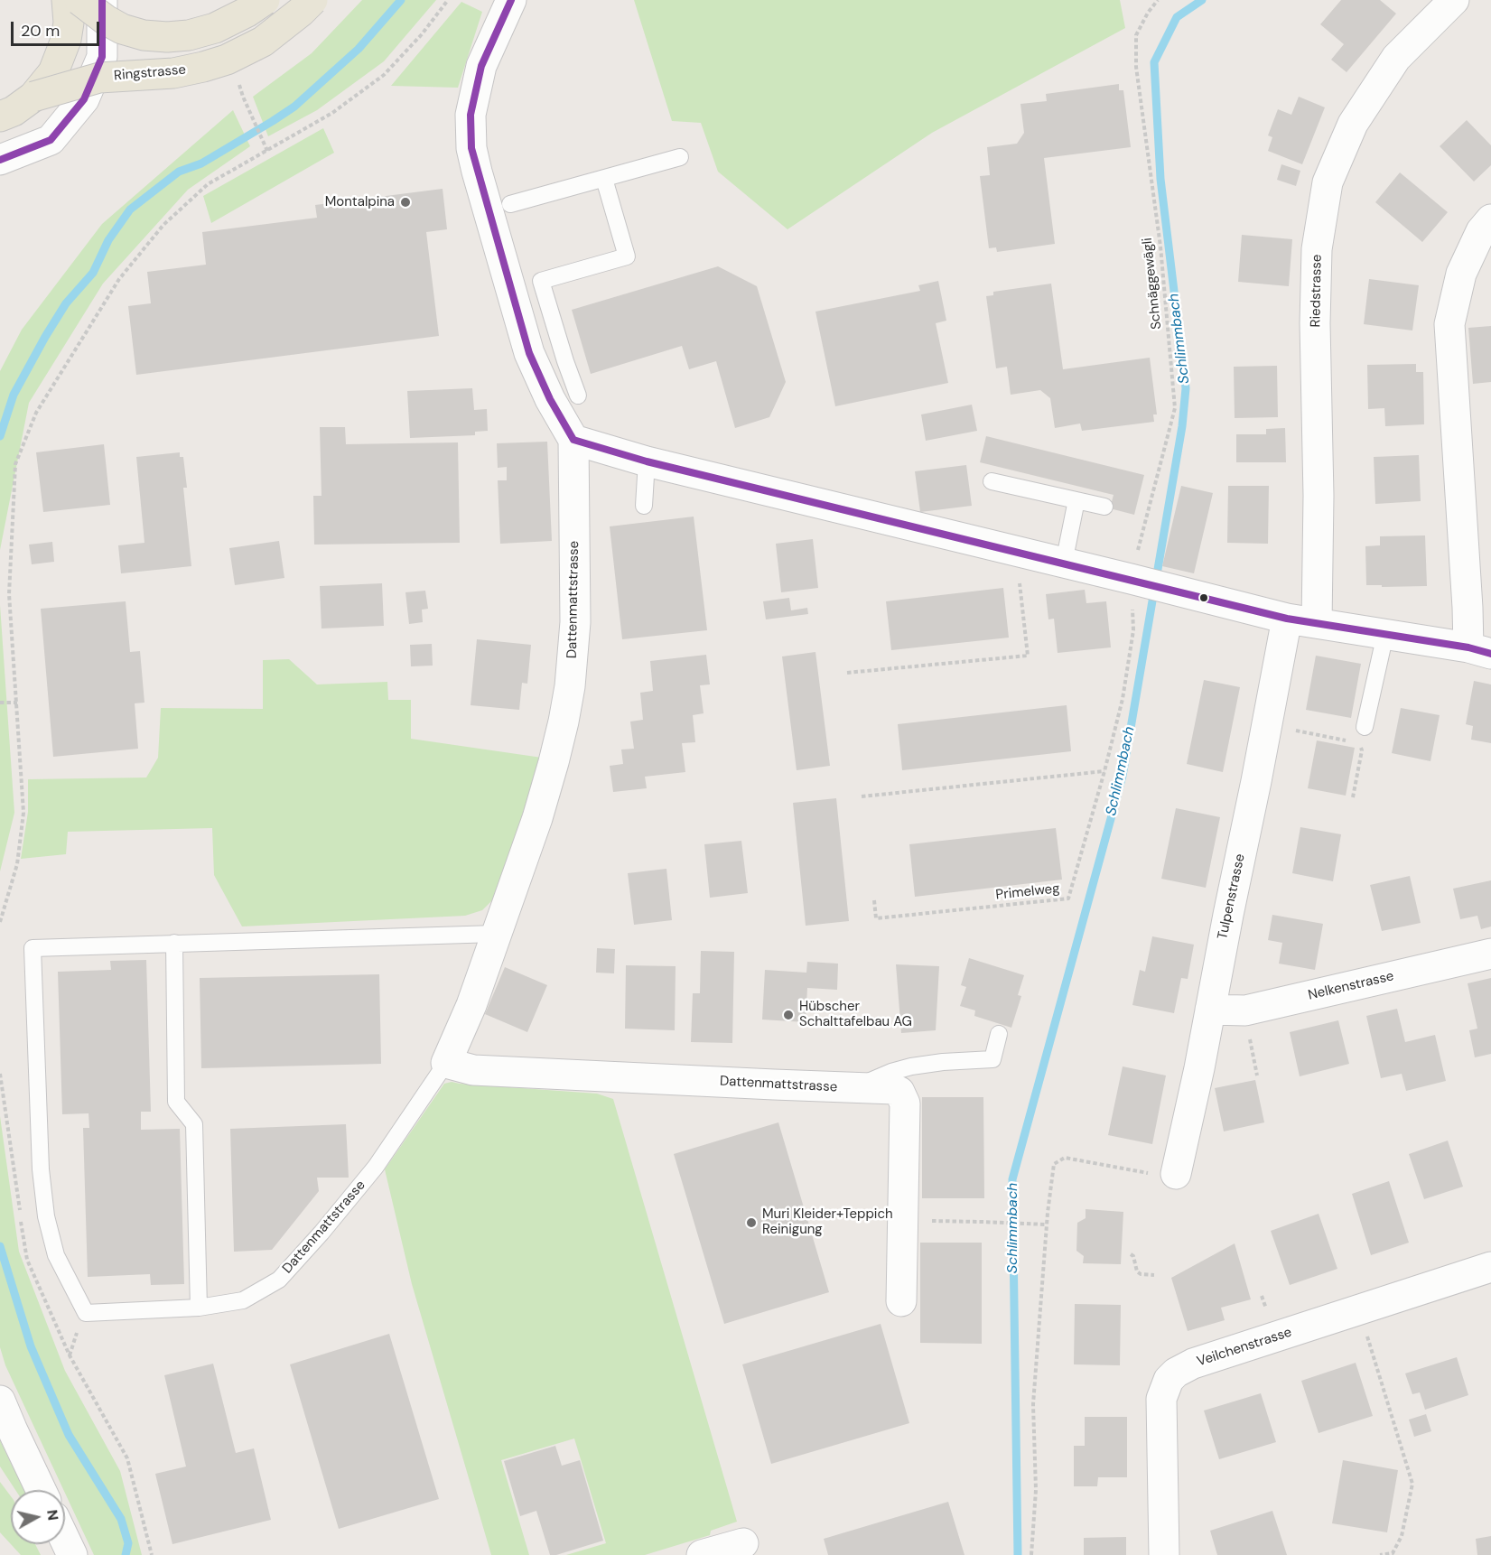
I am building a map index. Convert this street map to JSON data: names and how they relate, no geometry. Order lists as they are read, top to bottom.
{
  "streets": {
    "main road": ["Ringstrasse"],
    "street": [
      "Riedstrasse",
      "Dattenmattstrasse",
      "Tulpenstrasse",
      "Nelkenstrasse",
      "Veilchenstrasse"
    ],
    "path": ["Schnäggewägli", "Primelweg"]
  },
  "crossings": [
    ["Schnäggewägli", "Primelweg"],
    ["Tulpenstrasse", "Nelkenstrasse"]
  ],
  "water": ["Schlimmbach"],
  "places": ["Montalpina", "Hübscher Schalttafelbau AG", "Muri Kleider+Teppich Reinigung"],
  "scale_bar": "20 m",
  "north": "right"
}
